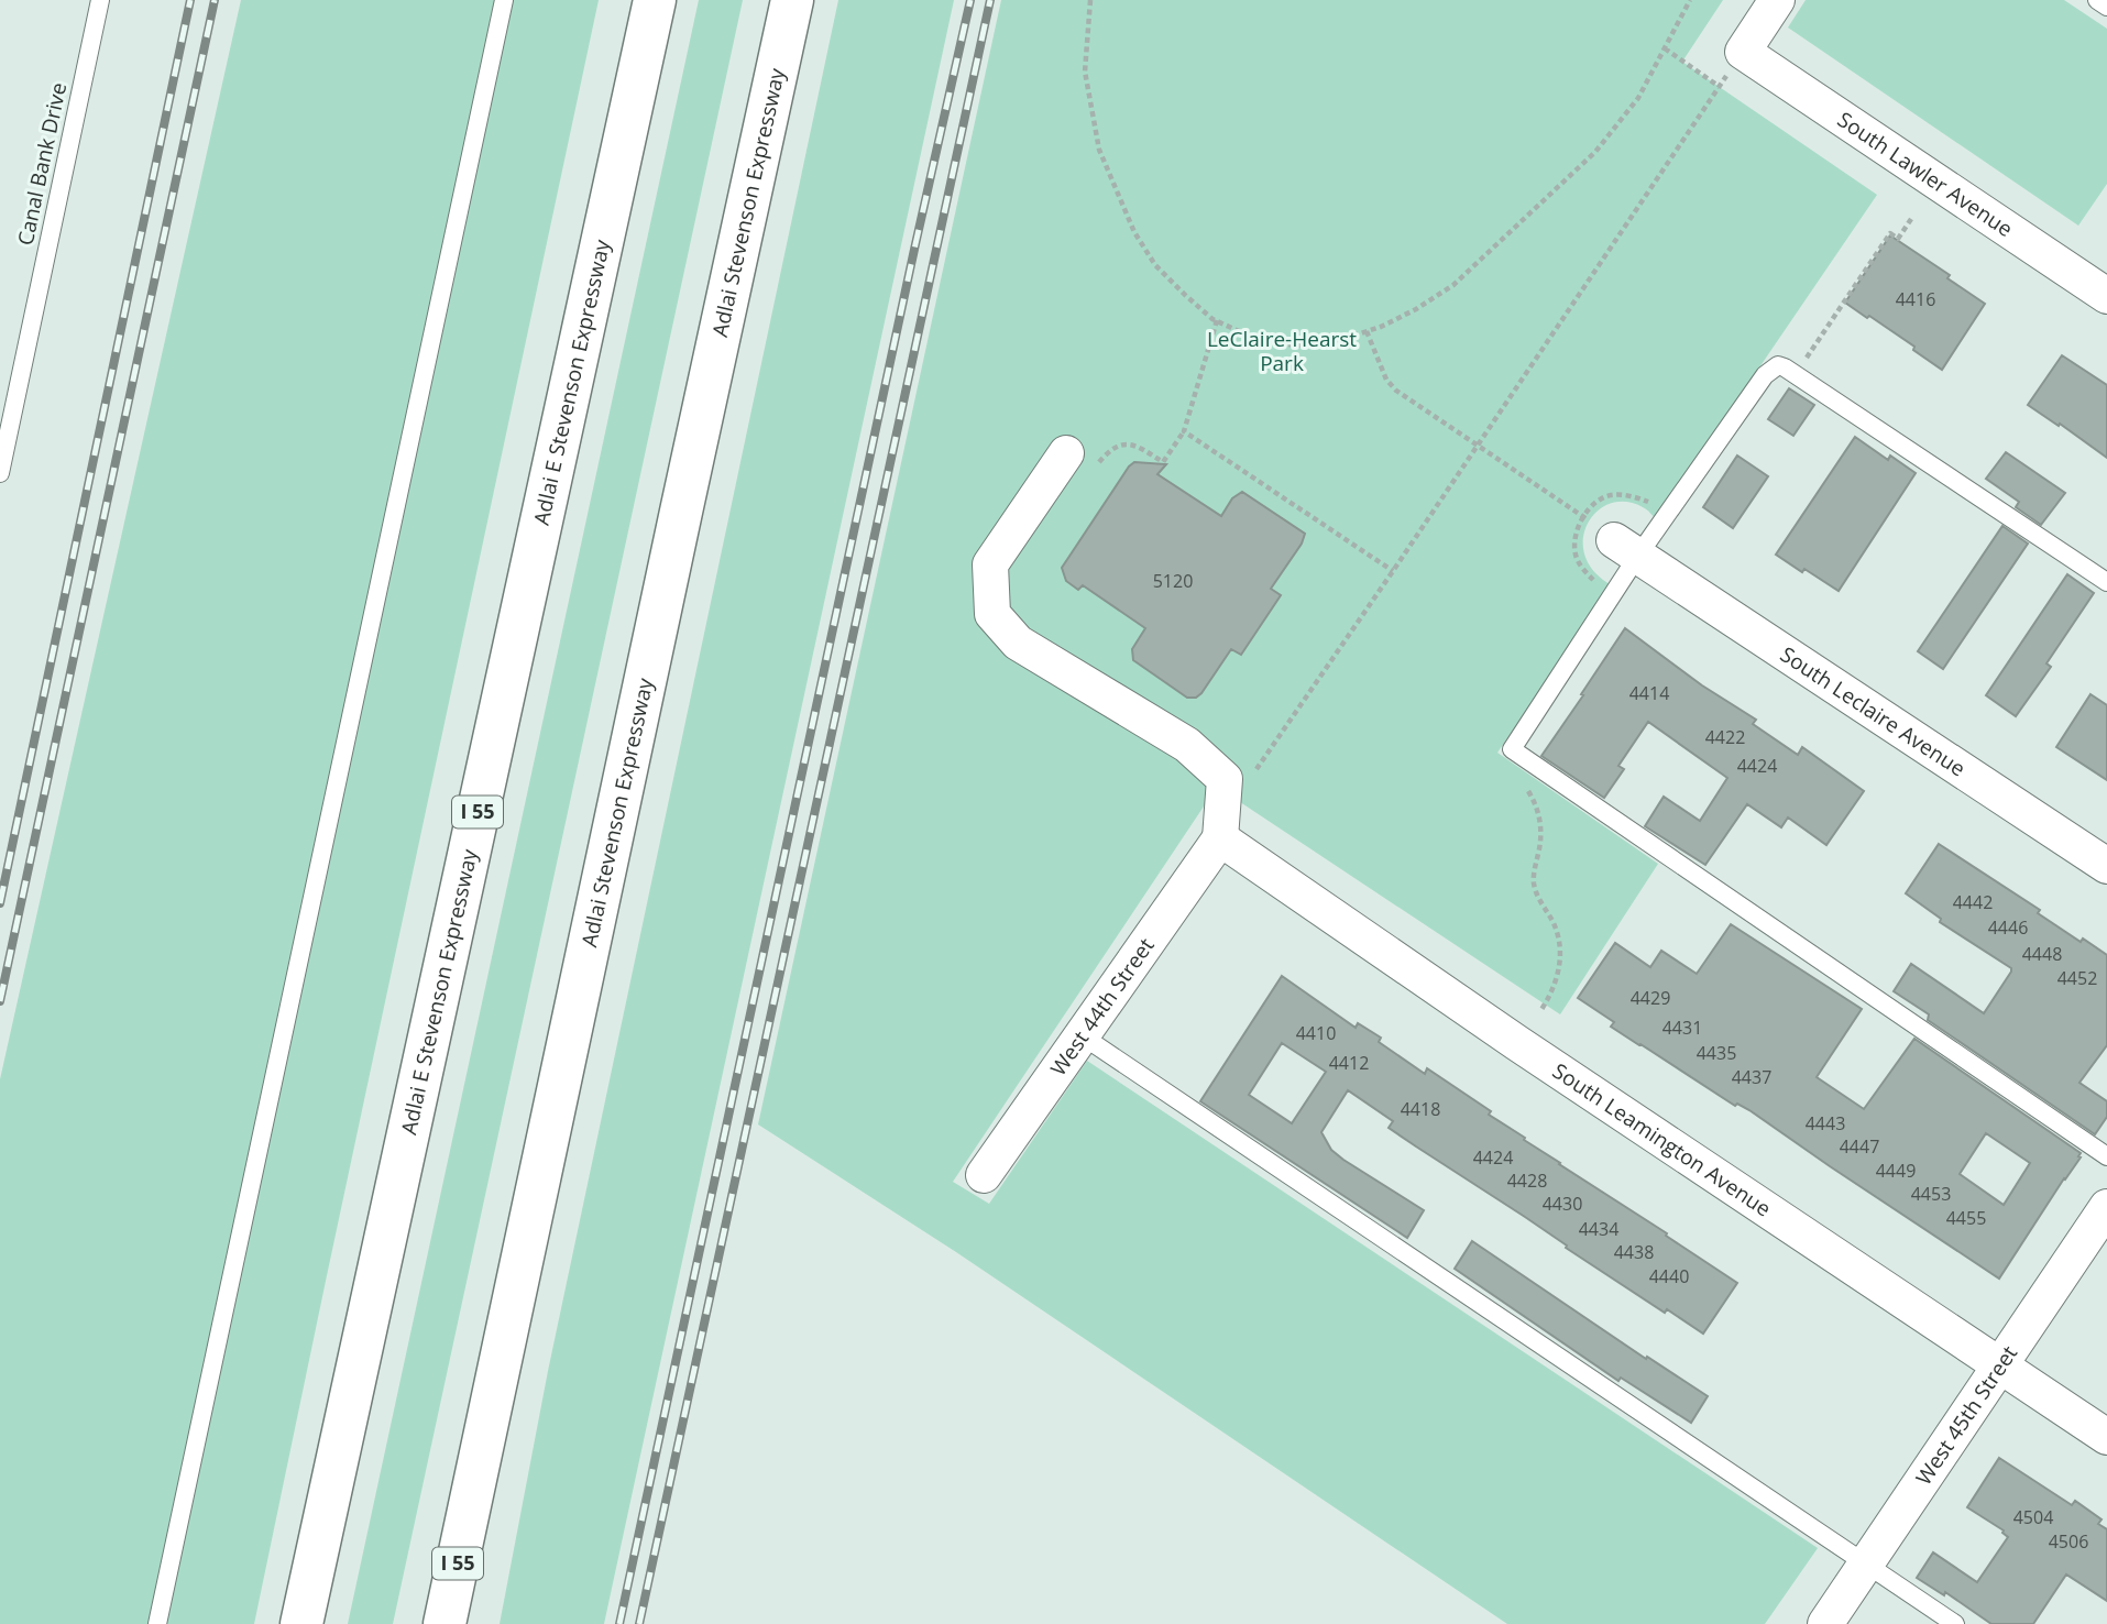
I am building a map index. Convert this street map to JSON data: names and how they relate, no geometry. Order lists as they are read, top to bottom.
{
  "streets": {
    "highway": ["Adlai Stevenson Expressway", "Adlai E Stevenson Expressway", "I 55"],
    "street": [
      "South Lawler Avenue",
      "South Leclaire Avenue",
      "West 44th Street",
      "South Leamington Avenue",
      "West 45th Street"
    ],
    "lane": ["Canal Bank Drive"]
  },
  "crossings": [
    ["West 44th Street", "South Leamington Avenue"],
    ["South Leamington Avenue", "West 45th Street"]
  ],
  "parks": ["LeClaire-Hearst Park"],
  "house_numbers": [
    "4416",
    "5120",
    "4414",
    "4422",
    "4424",
    "4442",
    "4446",
    "4448",
    "4452",
    "4429",
    "4431",
    "4410",
    "4435",
    "4412",
    "4437",
    "4418",
    "4443",
    "4447",
    "4424",
    "4449",
    "4428",
    "4453",
    "4430",
    "4455",
    "4434",
    "4438",
    "4440",
    "4504",
    "4506"
  ]
}
